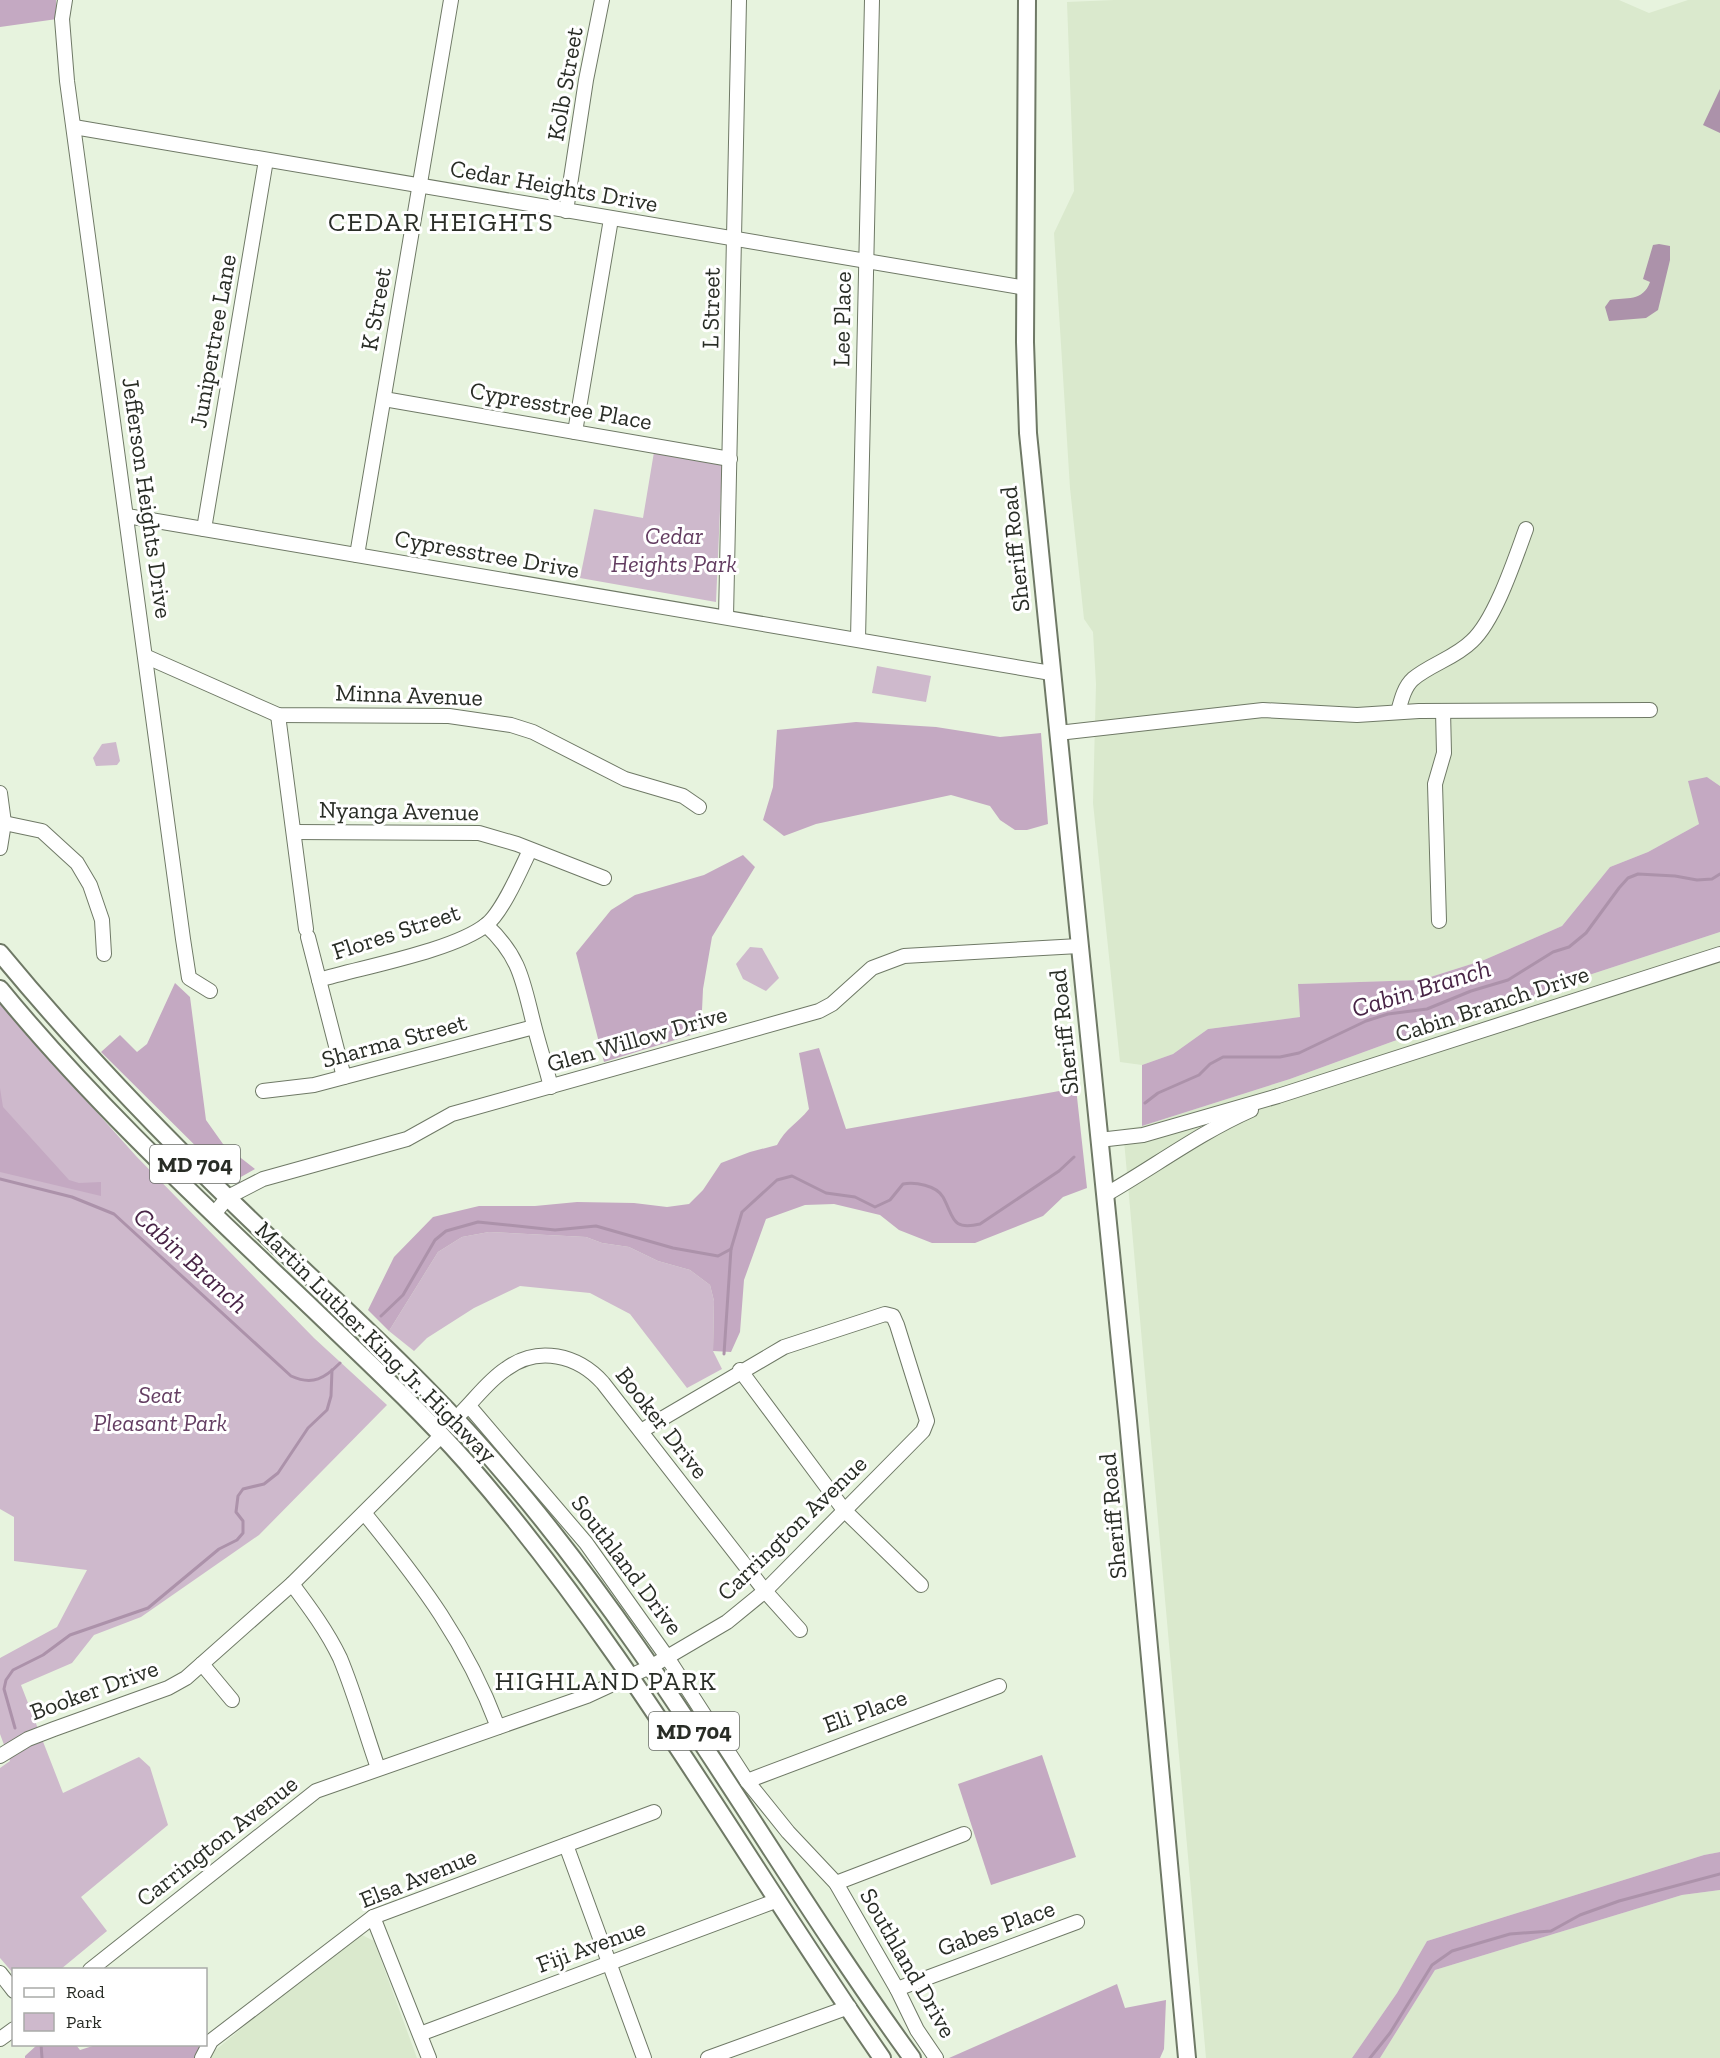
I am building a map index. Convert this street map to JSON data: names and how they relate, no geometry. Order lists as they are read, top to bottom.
{
  "streets": {
    "main road": ["Sheriff Road", "MD 704", "Martin Luther King Jr. Highway"],
    "street": [
      "Kolb Street",
      "Cedar Heights Drive",
      "L Street",
      "K Street",
      "Lee Place",
      "Junipertree Lane",
      "Cypresstree Place",
      "Jefferson Heights Drive",
      "Cypresstree Drive",
      "Minna Avenue",
      "Nyanga Avenue",
      "Flores Street",
      "Cabin Branch Drive",
      "Glen Willow Drive",
      "Sharma Street",
      "Booker Drive",
      "Carrington Avenue",
      "Southland Drive",
      "Eli Place",
      "Elsa Avenue",
      "Gabes Place",
      "Fiji Avenue"
    ]
  },
  "crossings": [
    ["Kolb Street", "Cedar Heights Drive"],
    ["Cedar Heights Drive", "L Street"],
    ["Cedar Heights Drive", "K Street"],
    ["Cedar Heights Drive", "Lee Place"],
    ["Cedar Heights Drive", "Junipertree Lane"],
    ["Cedar Heights Drive", "Jefferson Heights Drive"],
    ["Cedar Heights Drive", "Sheriff Road"],
    ["L Street", "Cypresstree Place"],
    ["L Street", "Cypresstree Drive"],
    ["K Street", "Cypresstree Place"],
    ["K Street", "Cypresstree Drive"],
    ["Lee Place", "Cypresstree Drive"],
    ["Junipertree Lane", "Cypresstree Drive"],
    ["Jefferson Heights Drive", "Cypresstree Drive"],
    ["Jefferson Heights Drive", "Minna Avenue"],
    ["Sheriff Road", "Cypresstree Drive"],
    ["Sheriff Road", "Cabin Branch Drive"],
    ["Sheriff Road", "Glen Willow Drive"],
    ["Glen Willow Drive", "Martin Luther King Jr. Highway"],
    ["Martin Luther King Jr. Highway", "Booker Drive"],
    ["Martin Luther King Jr. Highway", "Carrington Avenue"],
    ["Martin Luther King Jr. Highway", "Fiji Avenue"],
    ["Booker Drive", "Carrington Avenue"],
    ["Booker Drive", "Southland Drive"],
    ["Carrington Avenue", "Southland Drive"],
    ["Southland Drive", "Eli Place"],
    ["Southland Drive", "Gabes Place"]
  ],
  "districts": ["CEDAR HEIGHTS", "HIGHLAND PARK"],
  "water": ["Cabin Branch"],
  "parks": ["Cedar Heights Park", "Seat Pleasant Park"],
  "legend": ["Road", "Park"]
}
